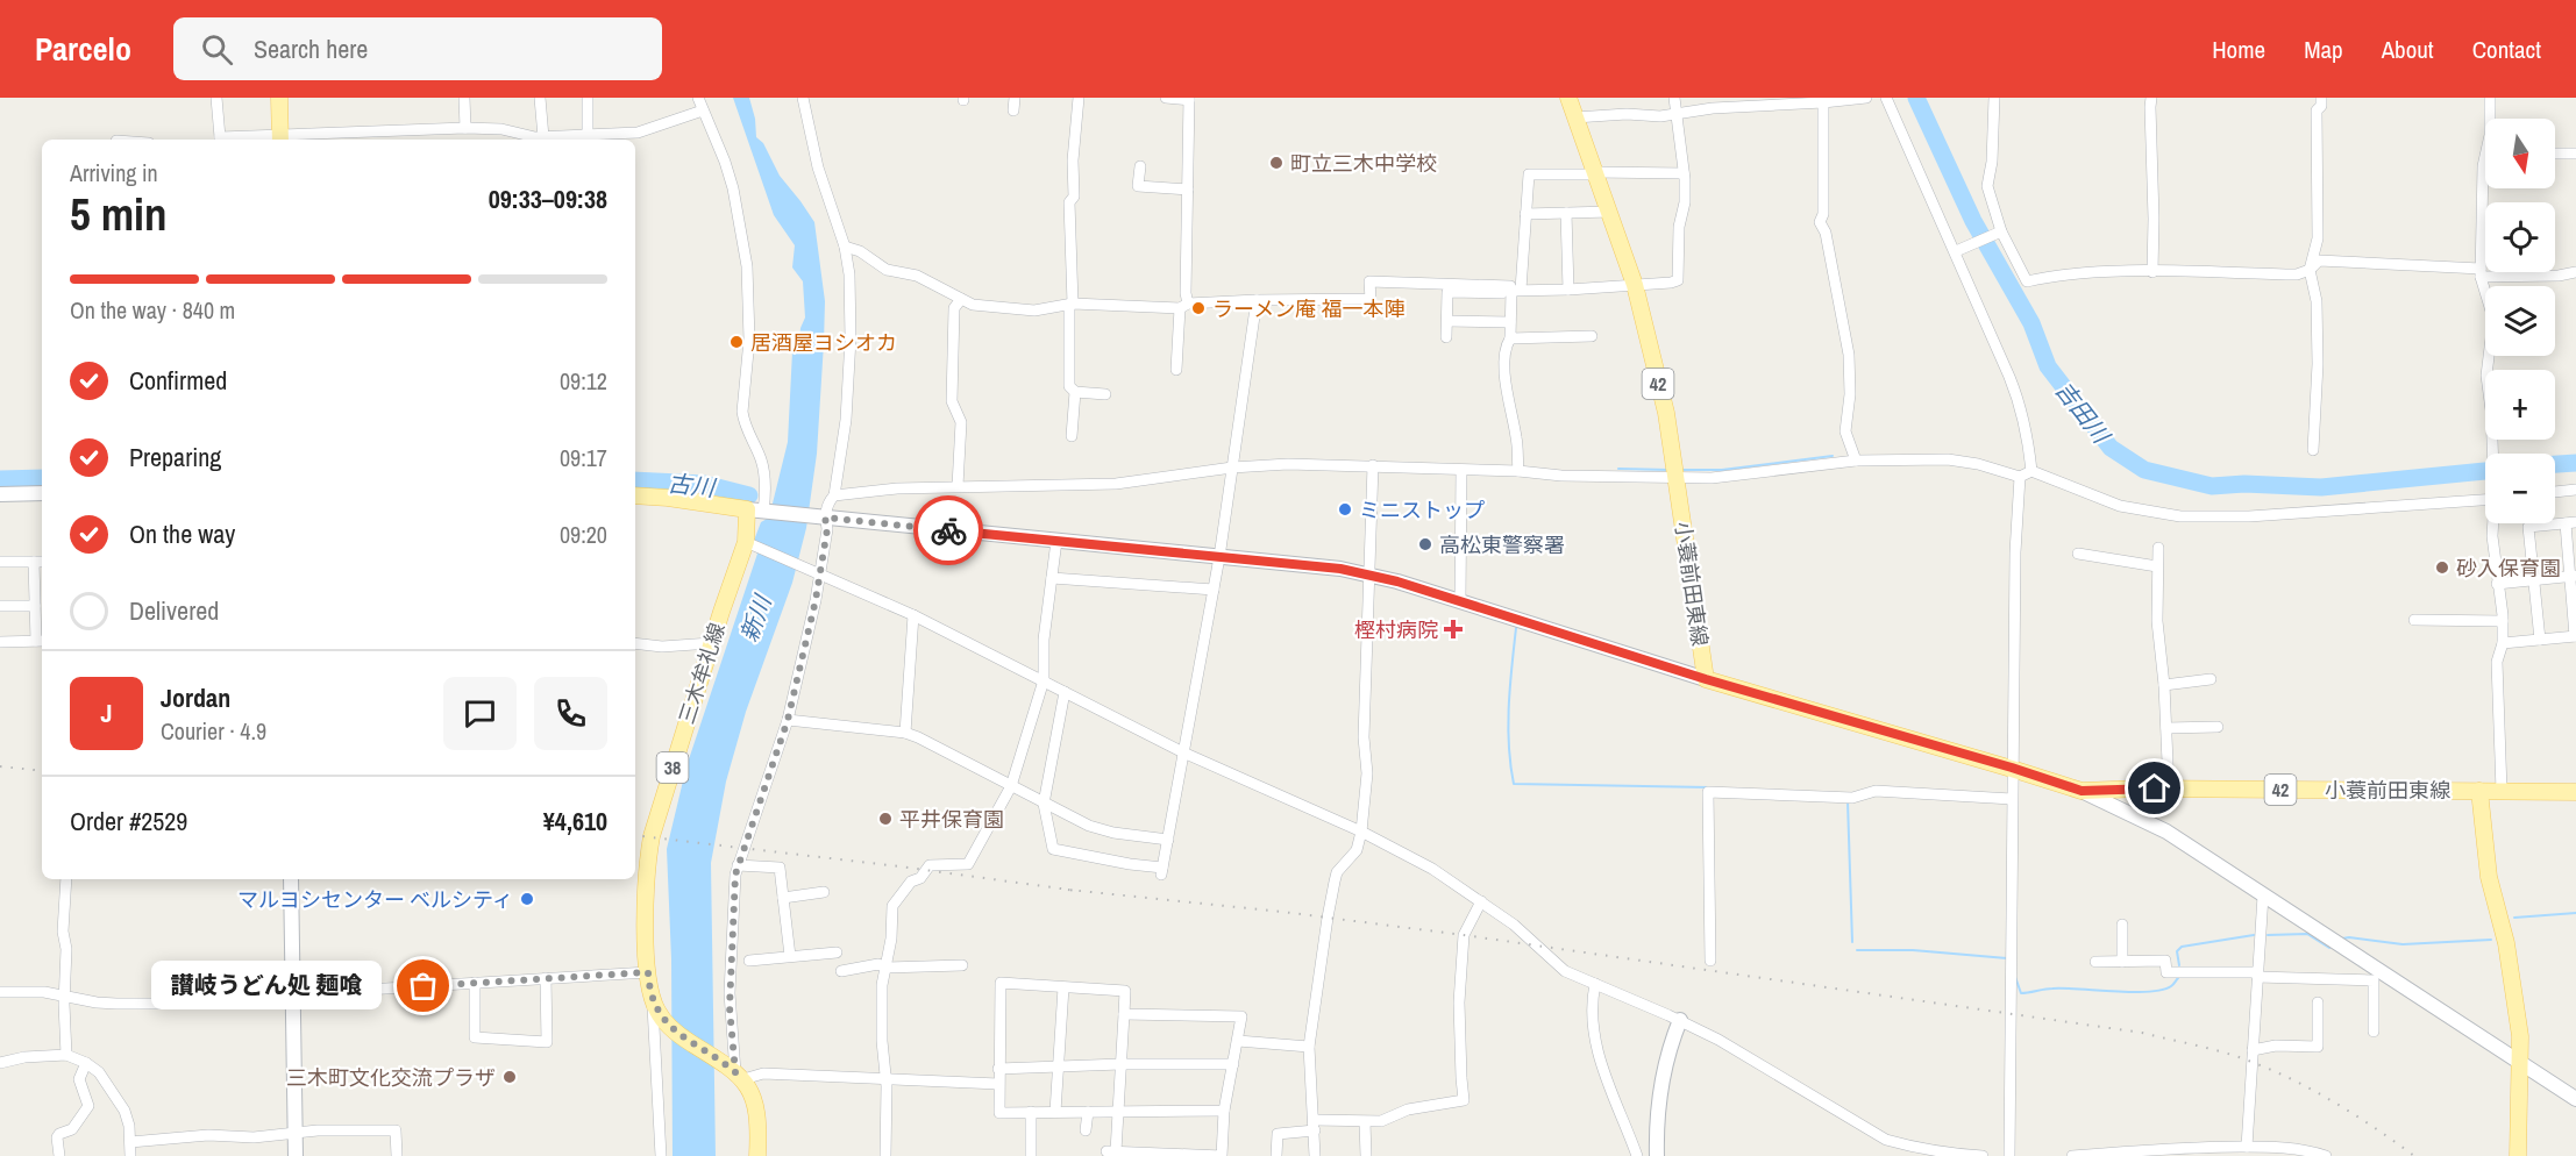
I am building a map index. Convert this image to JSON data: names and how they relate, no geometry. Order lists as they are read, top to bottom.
{
  "streets": {
    "main road": [
      "42",
      "小蓑前田東線",
      "三木牟礼線",
      "38"
    ]
  },
  "water": ["吉田川", "古川", "新川"],
  "places": {
    "other": [
      "町立三木中学校",
      "ラーメン庵 福一本陣",
      "居酒屋ヨシオカ",
      "ミニストップ",
      "高松東警察署",
      "砂入保育園",
      "平井保育園",
      "マルヨシセンター ベルシティ",
      "讃岐うどん処 麺喰",
      "三木町文化交流プラザ"
    ],
    "health": ["樫村病院"]
  },
  "north": "bottom",
  "page": {
    "header": "Parcelo",
    "search": "Search here",
    "nav": [
      "Home",
      "Map",
      "About",
      "Contact"
    ],
    "map_buttons": ["+", "−"],
    "heading": ["5 min", "Arriving in", "09:33–09:38"],
    "panel": [
      "Jordan",
      "Courier · 4.9",
      "Order #2529",
      "¥4,610"
    ],
    "bar": "On the way · 840 m",
    "list": [
      ["Confirmed", "09:12"],
      ["Preparing", "09:17"],
      ["On the way", "09:20"],
      "Delivered"
    ],
    "round": "J",
    "bubble": "讃岐うどん処 麺喰"
  }
}
